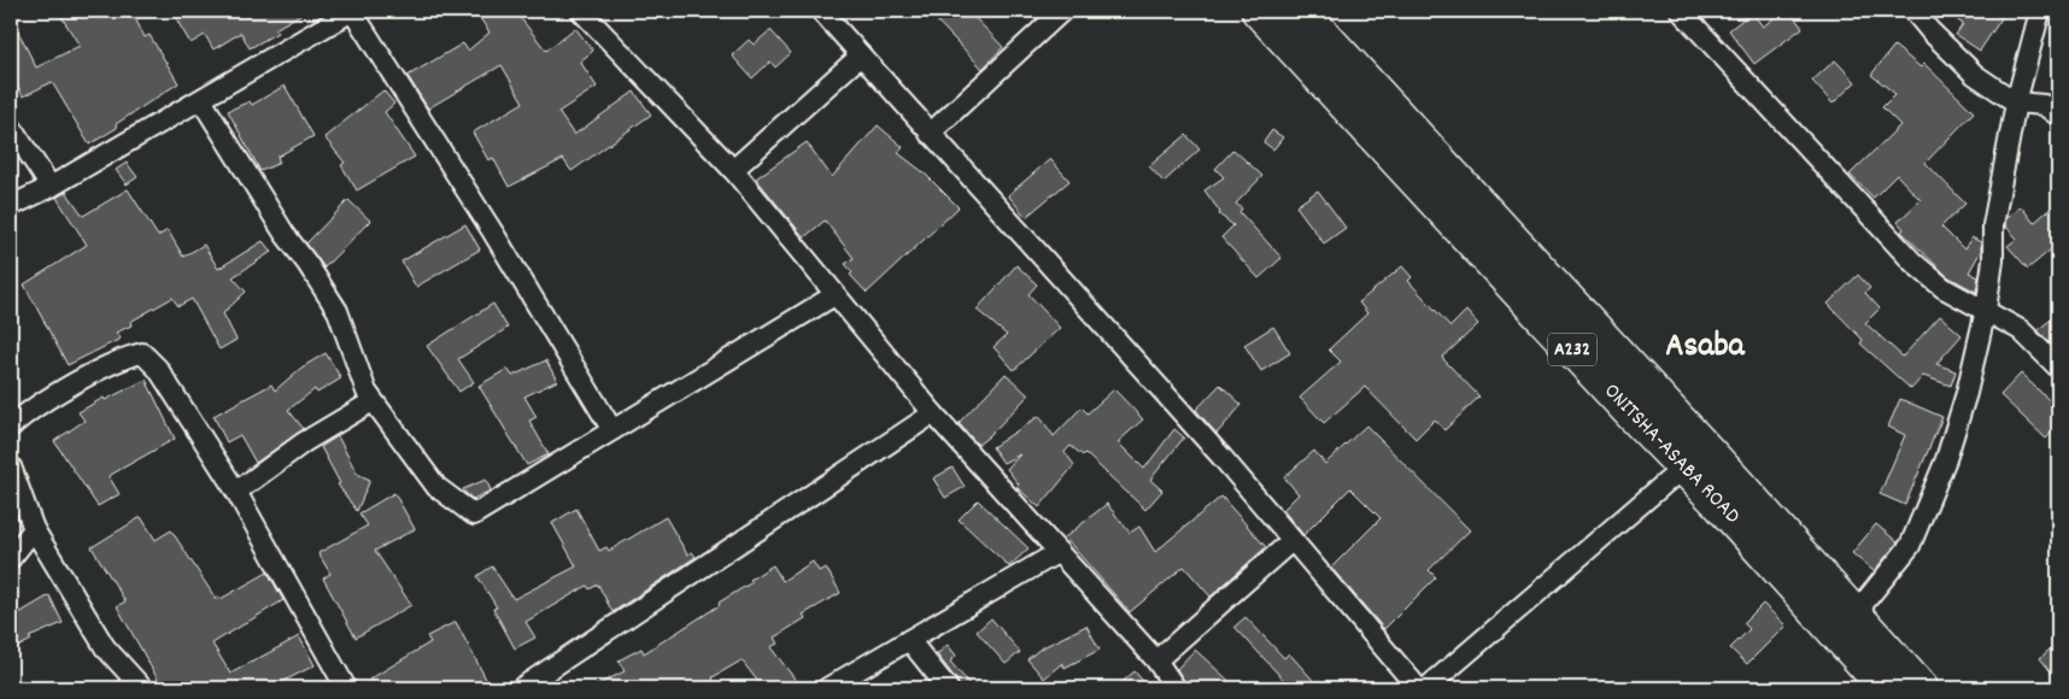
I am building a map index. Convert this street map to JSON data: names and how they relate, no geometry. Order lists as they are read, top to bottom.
{
  "streets": {
    "highway": ["A232", "ONITSHA-ASABA ROAD"]
  },
  "crossings": [
    ["A232", "ONITSHA-ASABA ROAD"]
  ],
  "districts": ["Asaba"]
}
